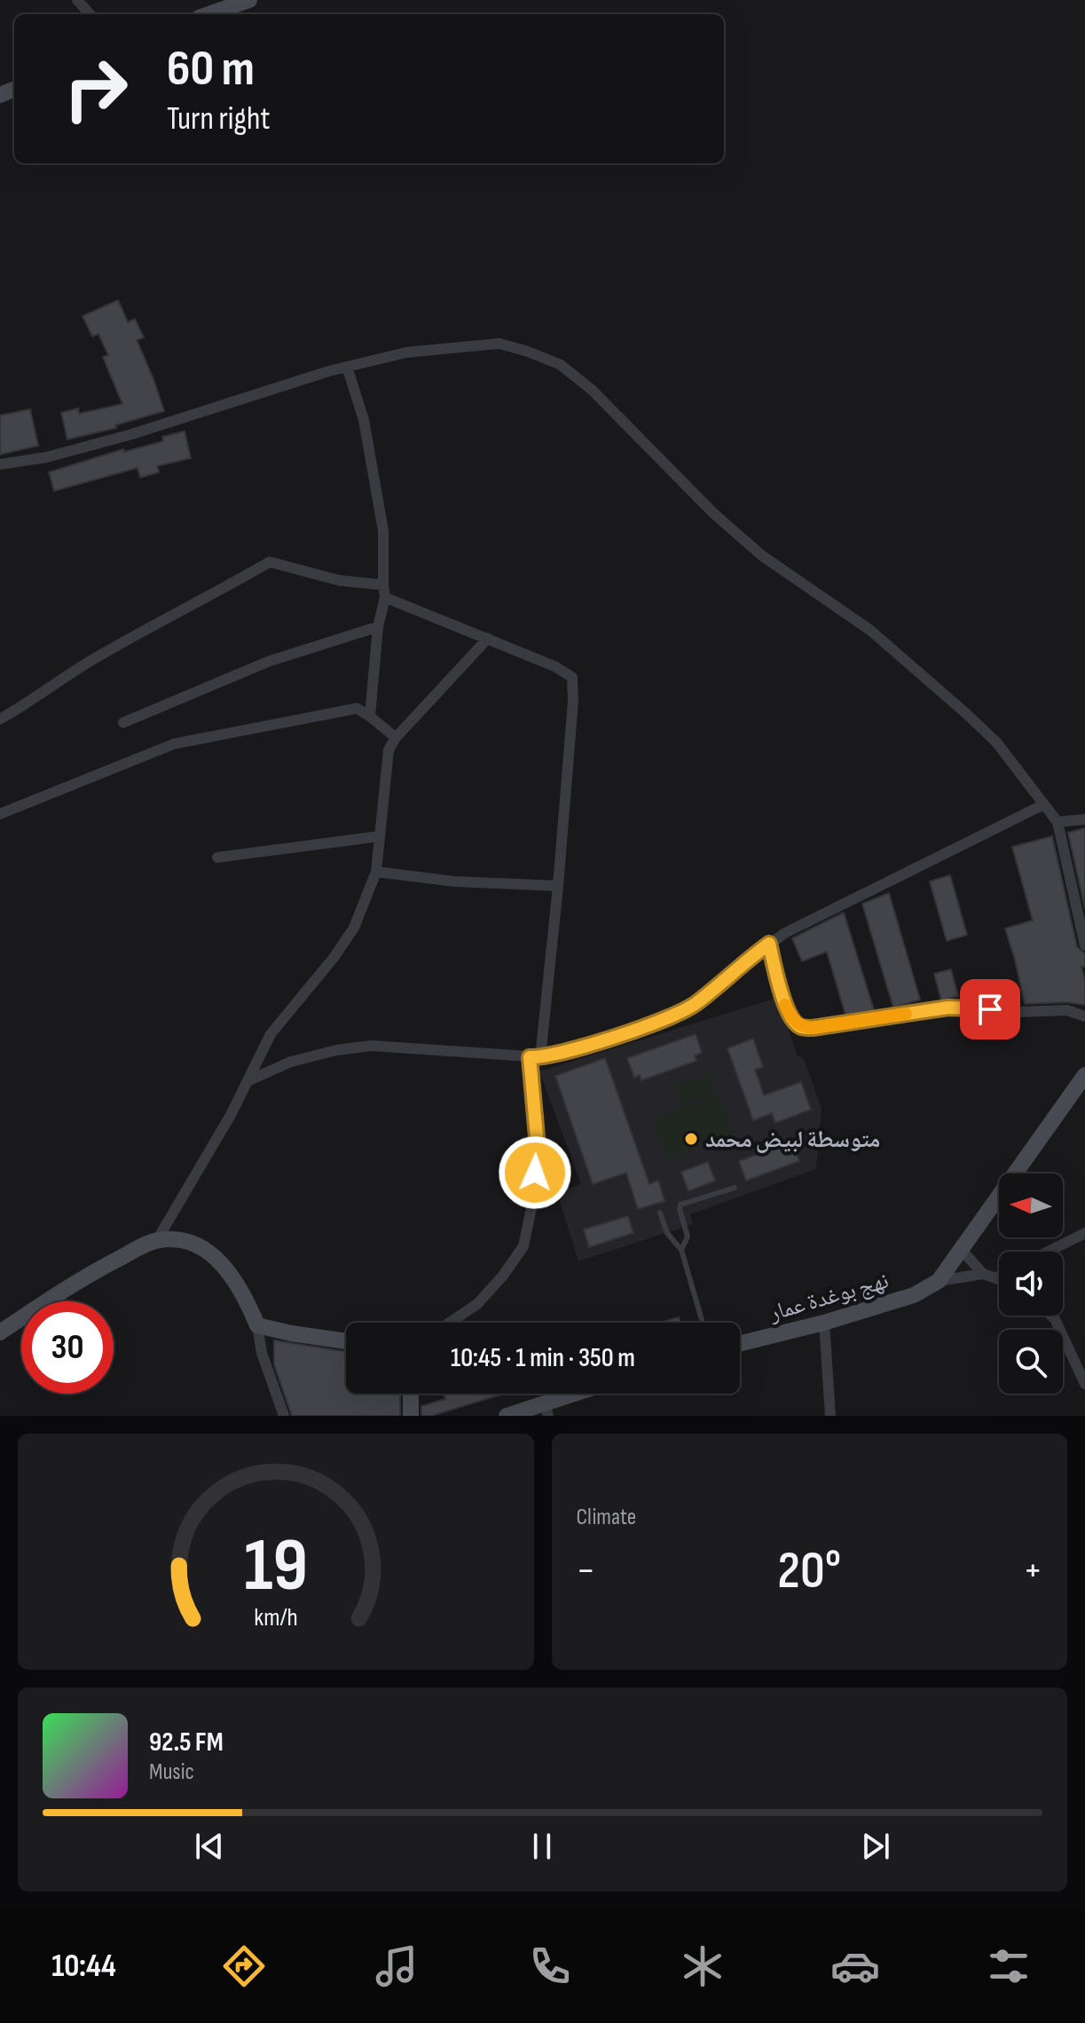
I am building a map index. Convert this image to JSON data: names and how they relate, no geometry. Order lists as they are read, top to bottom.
{
  "streets": {
    "main road": ["نهج بوغدة عمار"]
  },
  "places": ["متوسطة لبيض محمد"],
  "north": "left",
  "page": {
    "turn": ["60 m", "Turn right"],
    "limit": "30",
    "trip": "10:45 · 1 min · 350 m",
    "tile": "Climate",
    "heat": ["−", "20°", "+"],
    "song": ["92.5 FM", "Music"],
    "tabs": "10:44",
    "gauge": ["19", "km/h"]
  }
}
